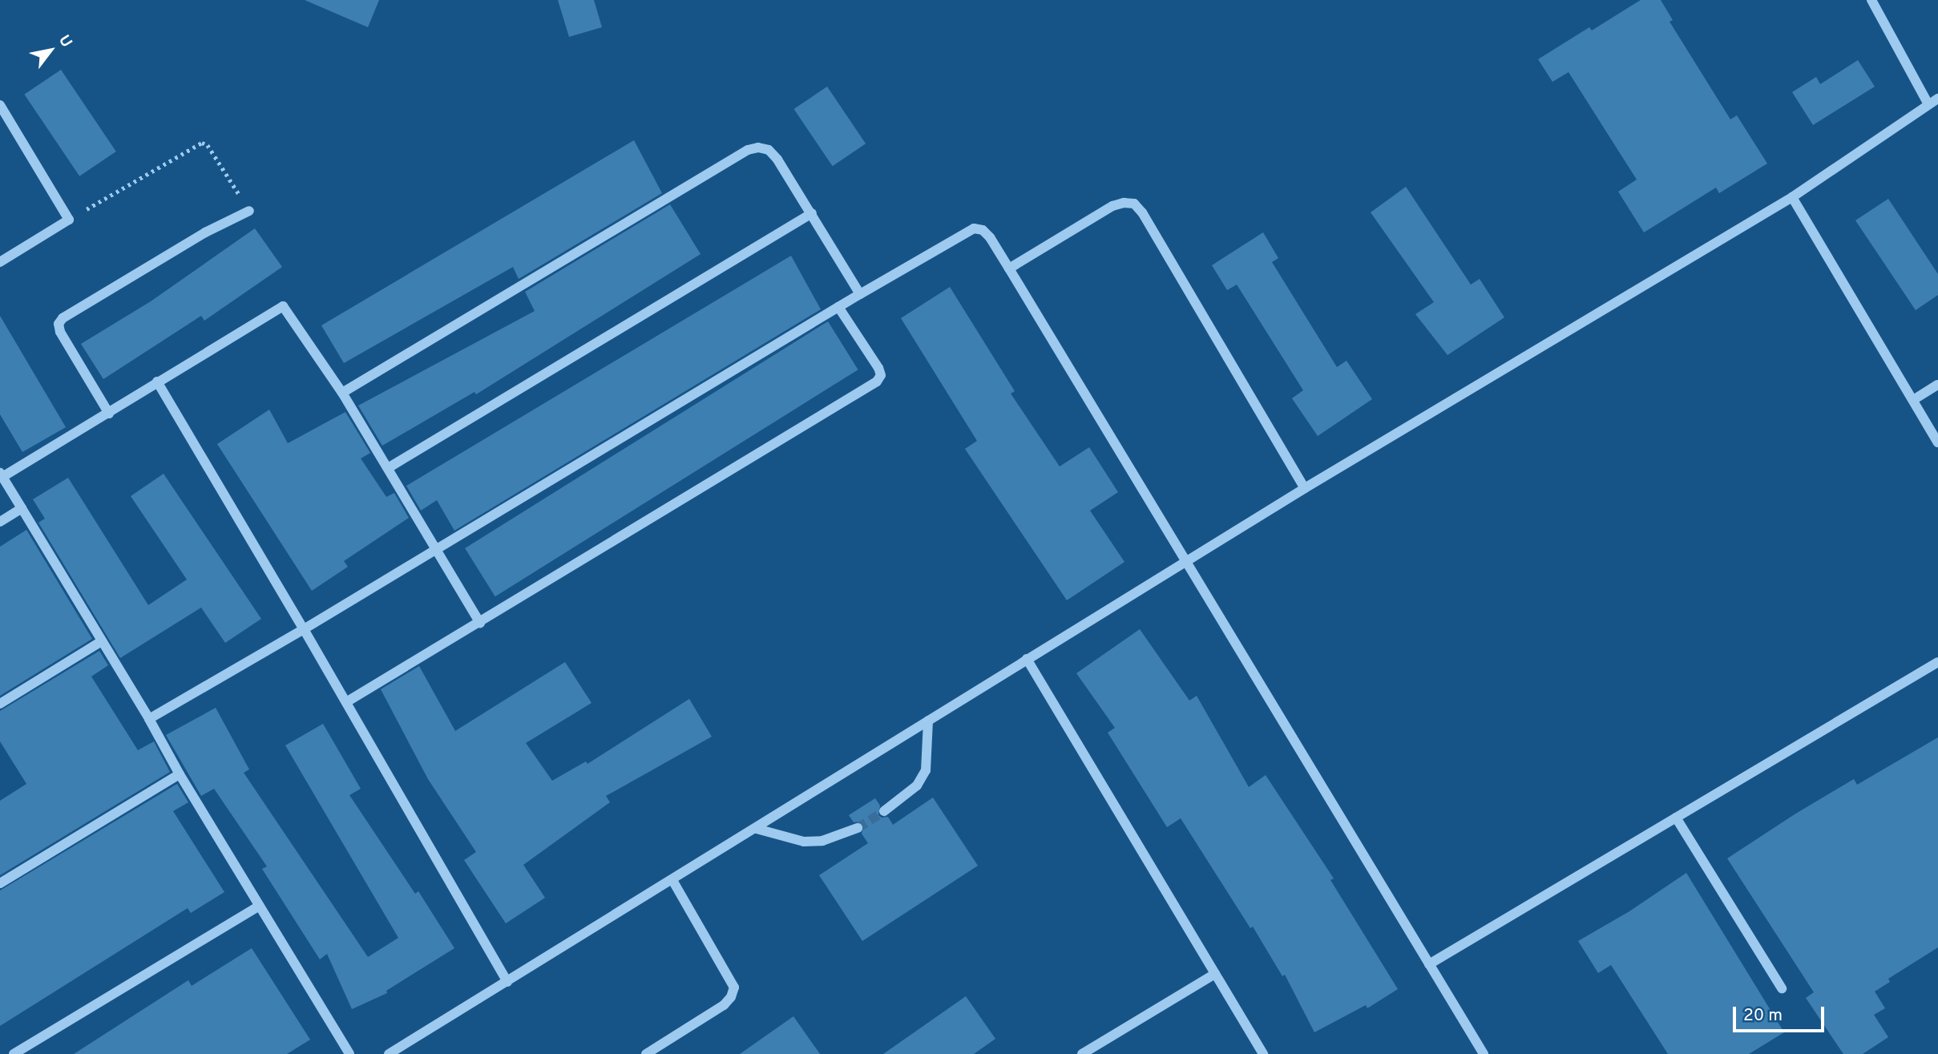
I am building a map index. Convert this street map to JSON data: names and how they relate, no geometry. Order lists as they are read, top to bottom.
{
  "scale_bar": "20 m",
  "north": "top right"
}
